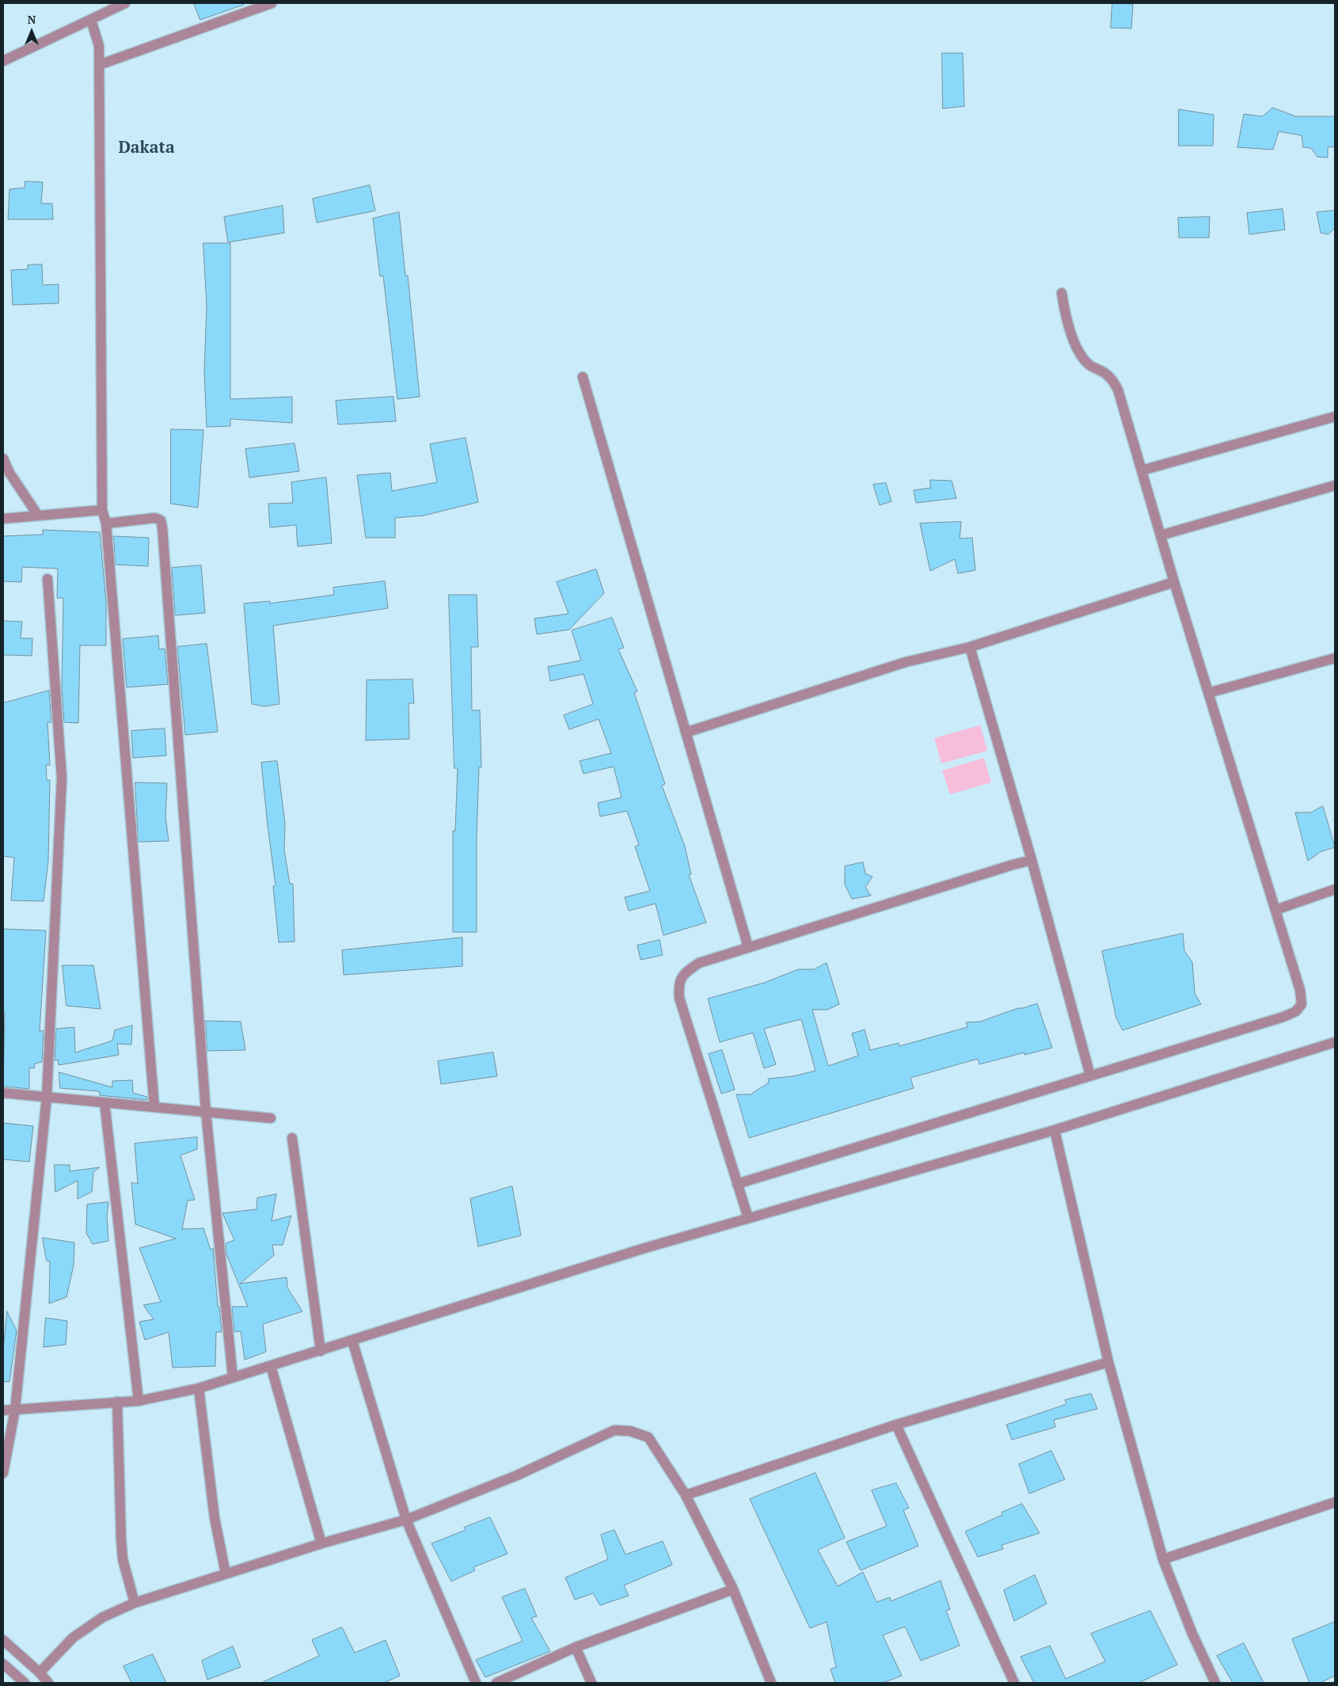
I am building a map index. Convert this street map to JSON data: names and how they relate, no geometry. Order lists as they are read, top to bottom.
{
  "districts": ["Dakata"],
  "north": "top"
}
